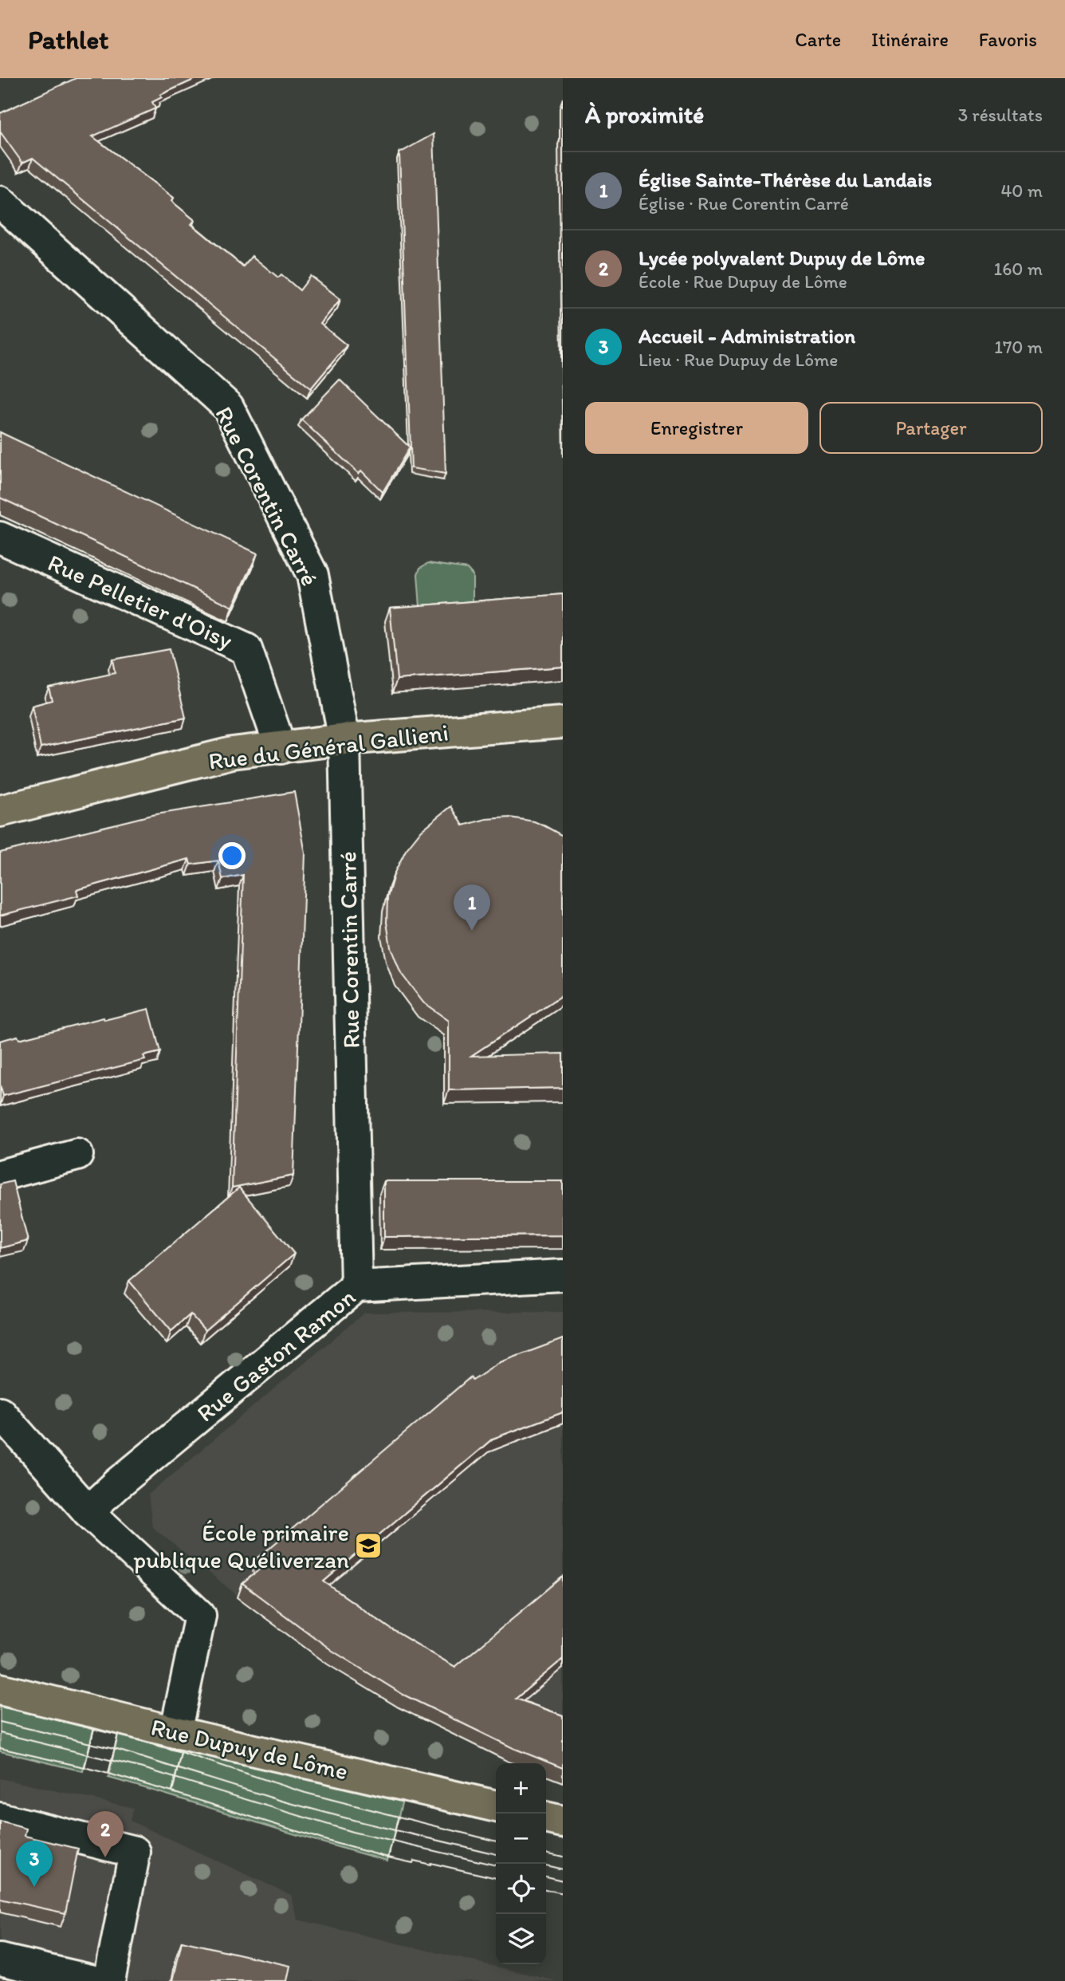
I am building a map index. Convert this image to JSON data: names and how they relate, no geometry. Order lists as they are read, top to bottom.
{
  "streets": {
    "main road": ["Rue du Général Gallieni", "Rue Dupuy de Lôme"],
    "street": ["Rue Corentin Carré", "Rue Pelletier d'Oisy", "Rue Gaston Ramon"]
  },
  "crossings": [
    ["Rue Corentin Carré", "Rue du Général Gallieni"],
    ["Rue Corentin Carré", "Rue Gaston Ramon"],
    ["Rue Pelletier d'Oisy", "Rue du Général Gallieni"]
  ],
  "places": {
    "school or university": ["École primaire publique Quéliverzan"]
  },
  "page": {
    "header": "Pathlet",
    "nav": ["Carte", "Itinéraire", "Favoris"],
    "heading": ["À proximité", "3 résultats"],
    "list": [
      {
        "mark": "1",
        "name": "Église Sainte-Thérèse du Landais",
        "note": "Église · Rue Corentin Carré",
        "value": "40 m"
      },
      {
        "mark": "2",
        "name": "Lycée polyvalent Dupuy de Lôme",
        "note": "École · Rue Dupuy de Lôme",
        "value": "160 m"
      },
      {
        "mark": "3",
        "name": "Accueil - Administration",
        "note": "Lieu · Rue Dupuy de Lôme",
        "value": "170 m"
      }
    ],
    "buttons": ["Enregistrer", "Partager"],
    "pins": ["1", "2", "3"],
    "map_buttons": ["+", "−"]
  }
}
